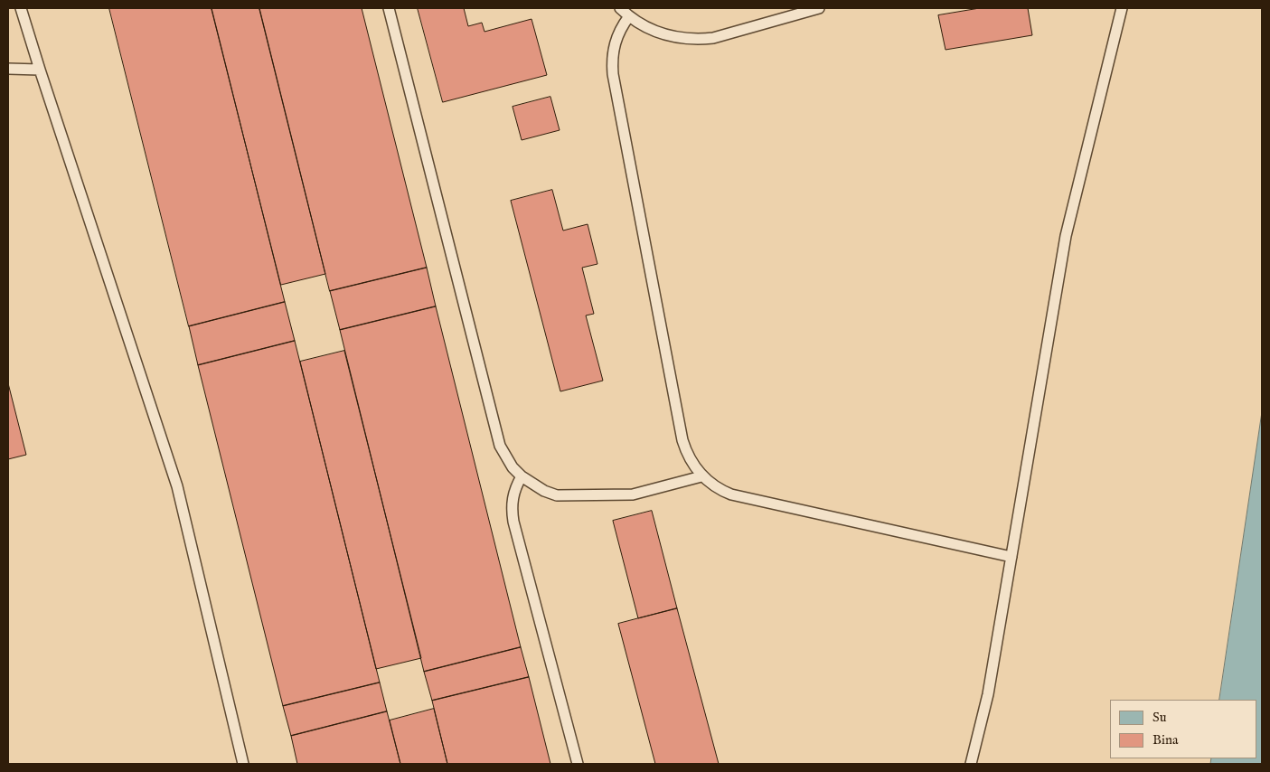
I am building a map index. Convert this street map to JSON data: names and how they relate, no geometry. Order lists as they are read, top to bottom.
{
  "legend": ["Su", "Bina"]
}
